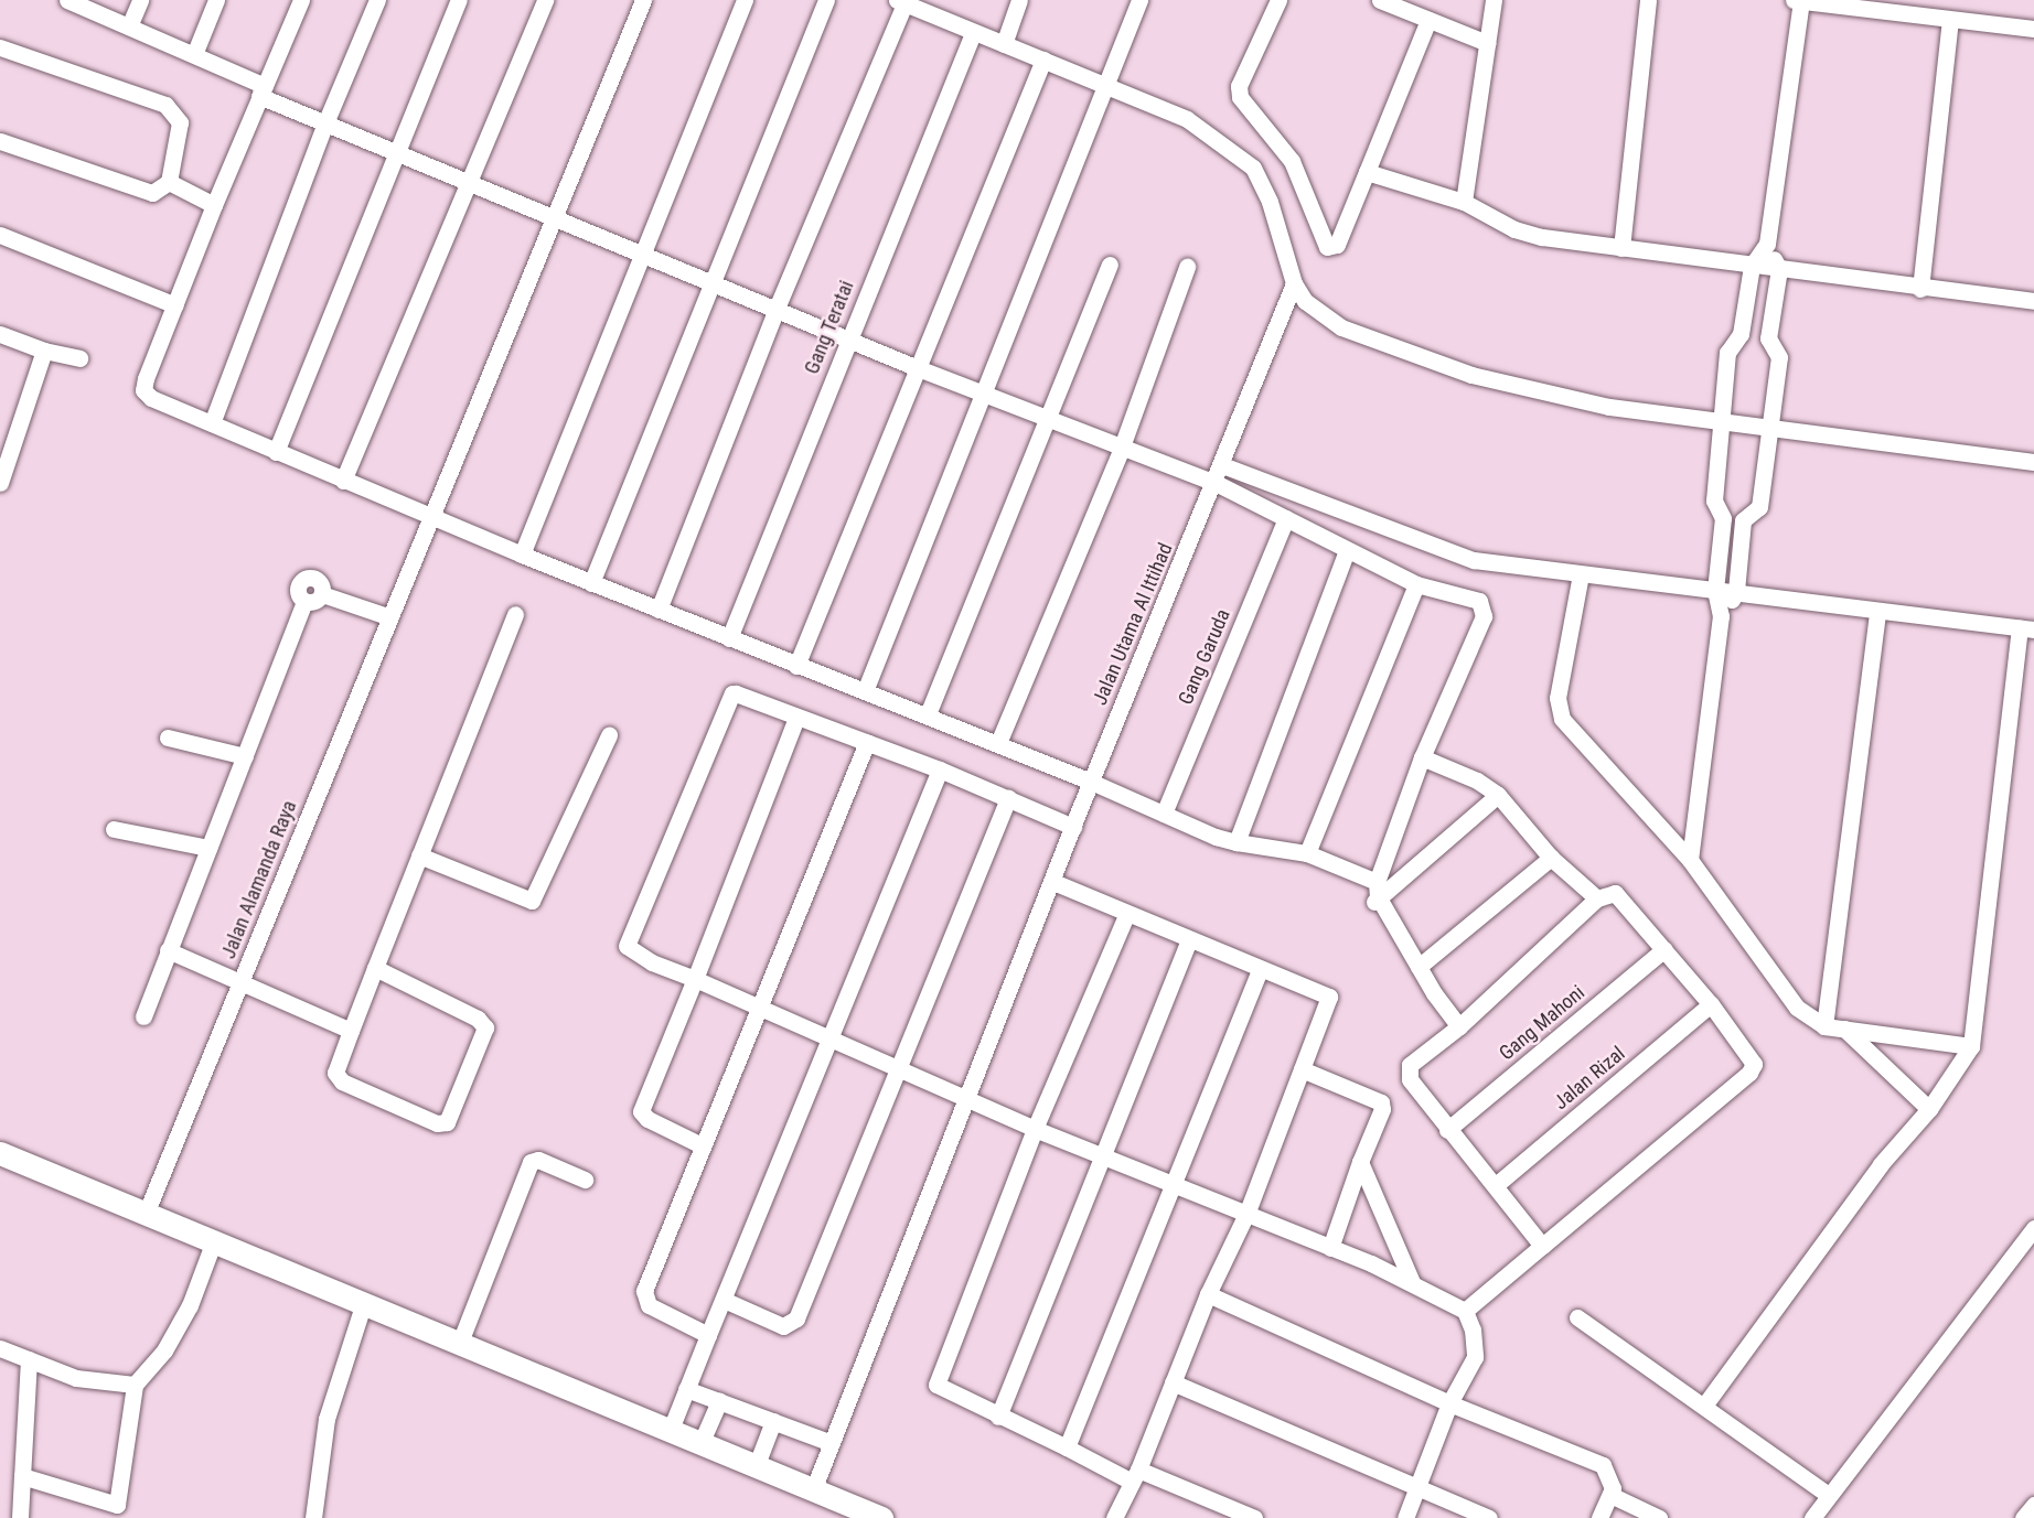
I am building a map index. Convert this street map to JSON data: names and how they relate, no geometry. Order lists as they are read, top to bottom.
{
  "streets": {
    "street": [
      "Gang Teratai",
      "Jalan Utama Al Ittihad",
      "Gang Garuda",
      "Jalan Alamanda Raya",
      "Gang Mahoni",
      "Jalan Rizal"
    ]
  }
}
